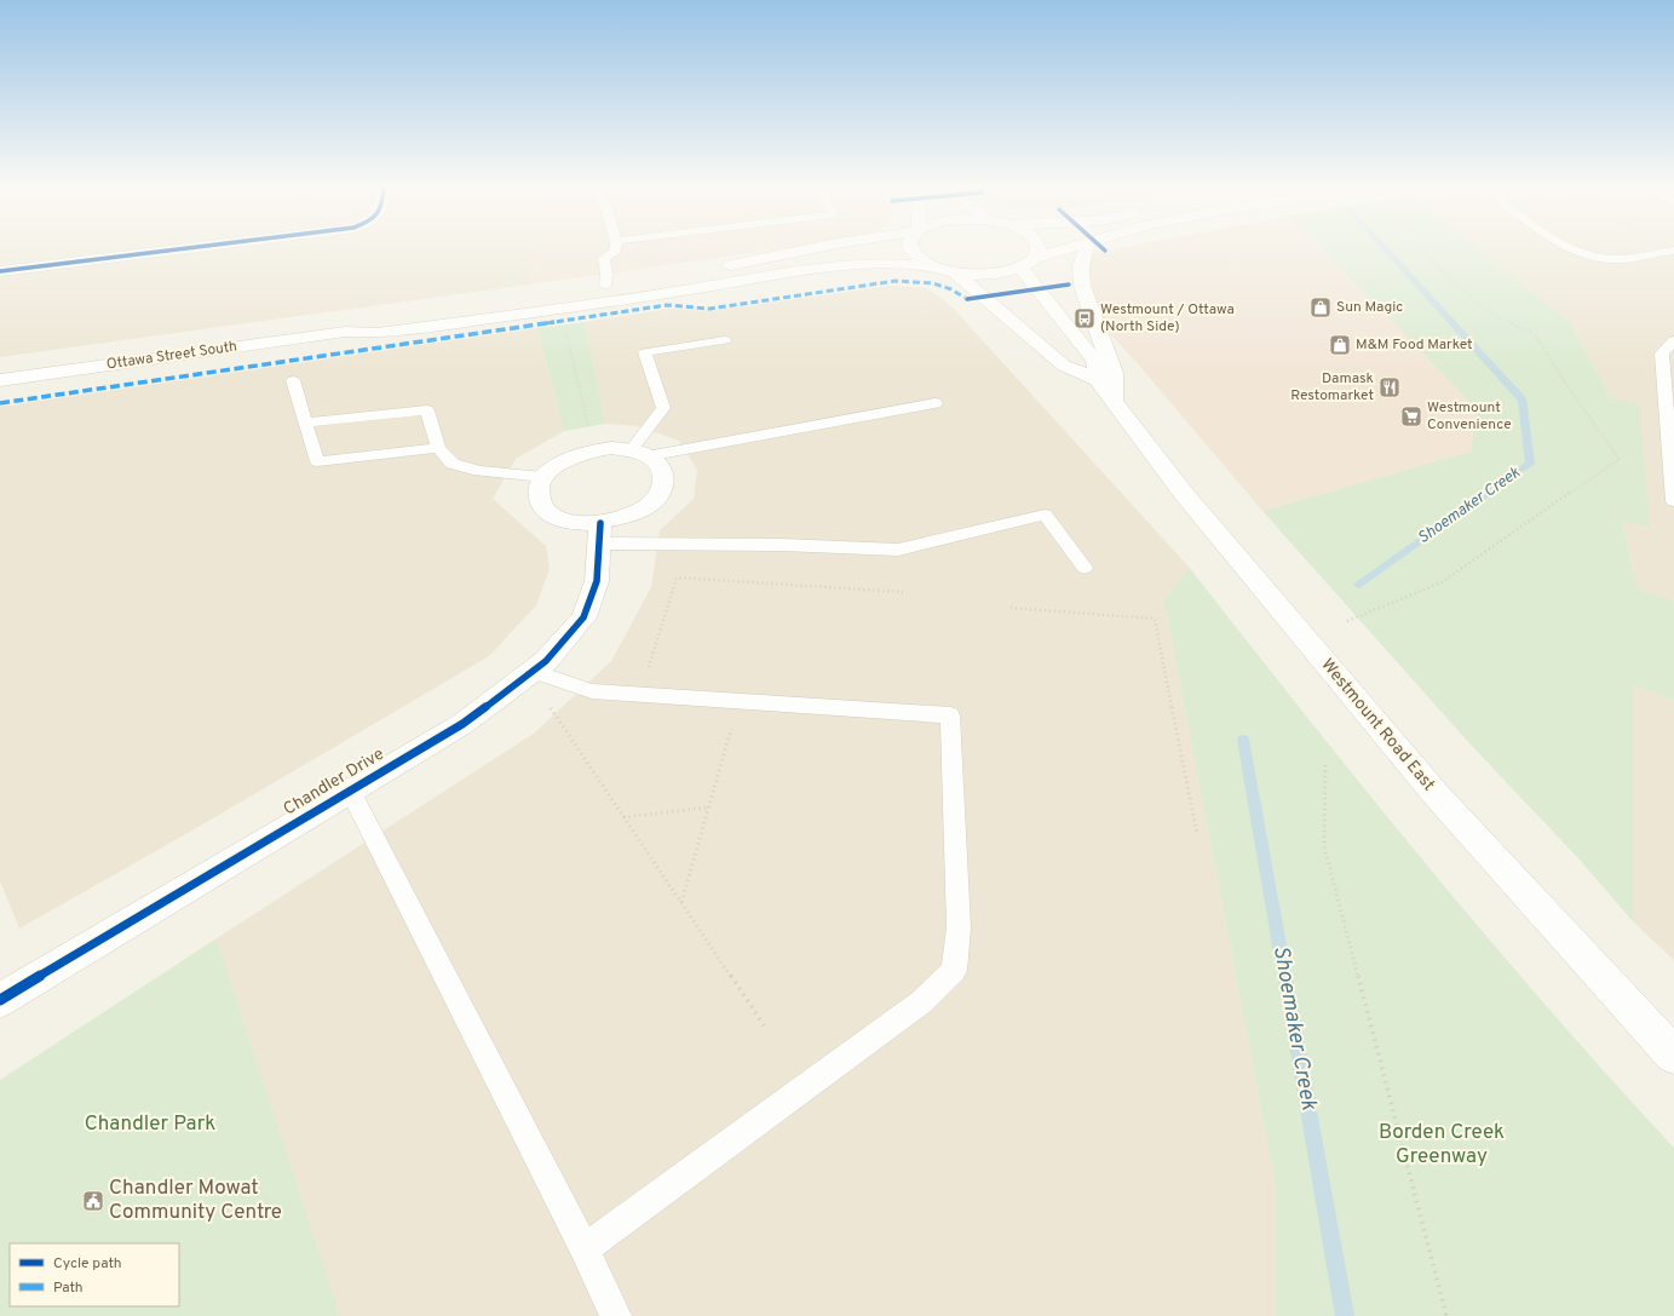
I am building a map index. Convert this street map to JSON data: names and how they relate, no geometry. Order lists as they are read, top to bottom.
{
  "streets": {
    "main road": ["Ottawa Street South", "Westmount Road East", "Chandler Drive"]
  },
  "water": ["Shoemaker Creek"],
  "parks": ["Chandler Park", "Borden Creek Greenway"],
  "places": {
    "shop": ["Sun Magic", "M&M Food Market"],
    "bus stop": ["Westmount / Ottawa (North Side)"],
    "restaurant": ["Damask Restomarket"],
    "supermarket": ["Westmount Convenience"],
    "public building": ["Chandler Mowat Community Centre"]
  },
  "legend": ["Cycle path", "Path"]
}
